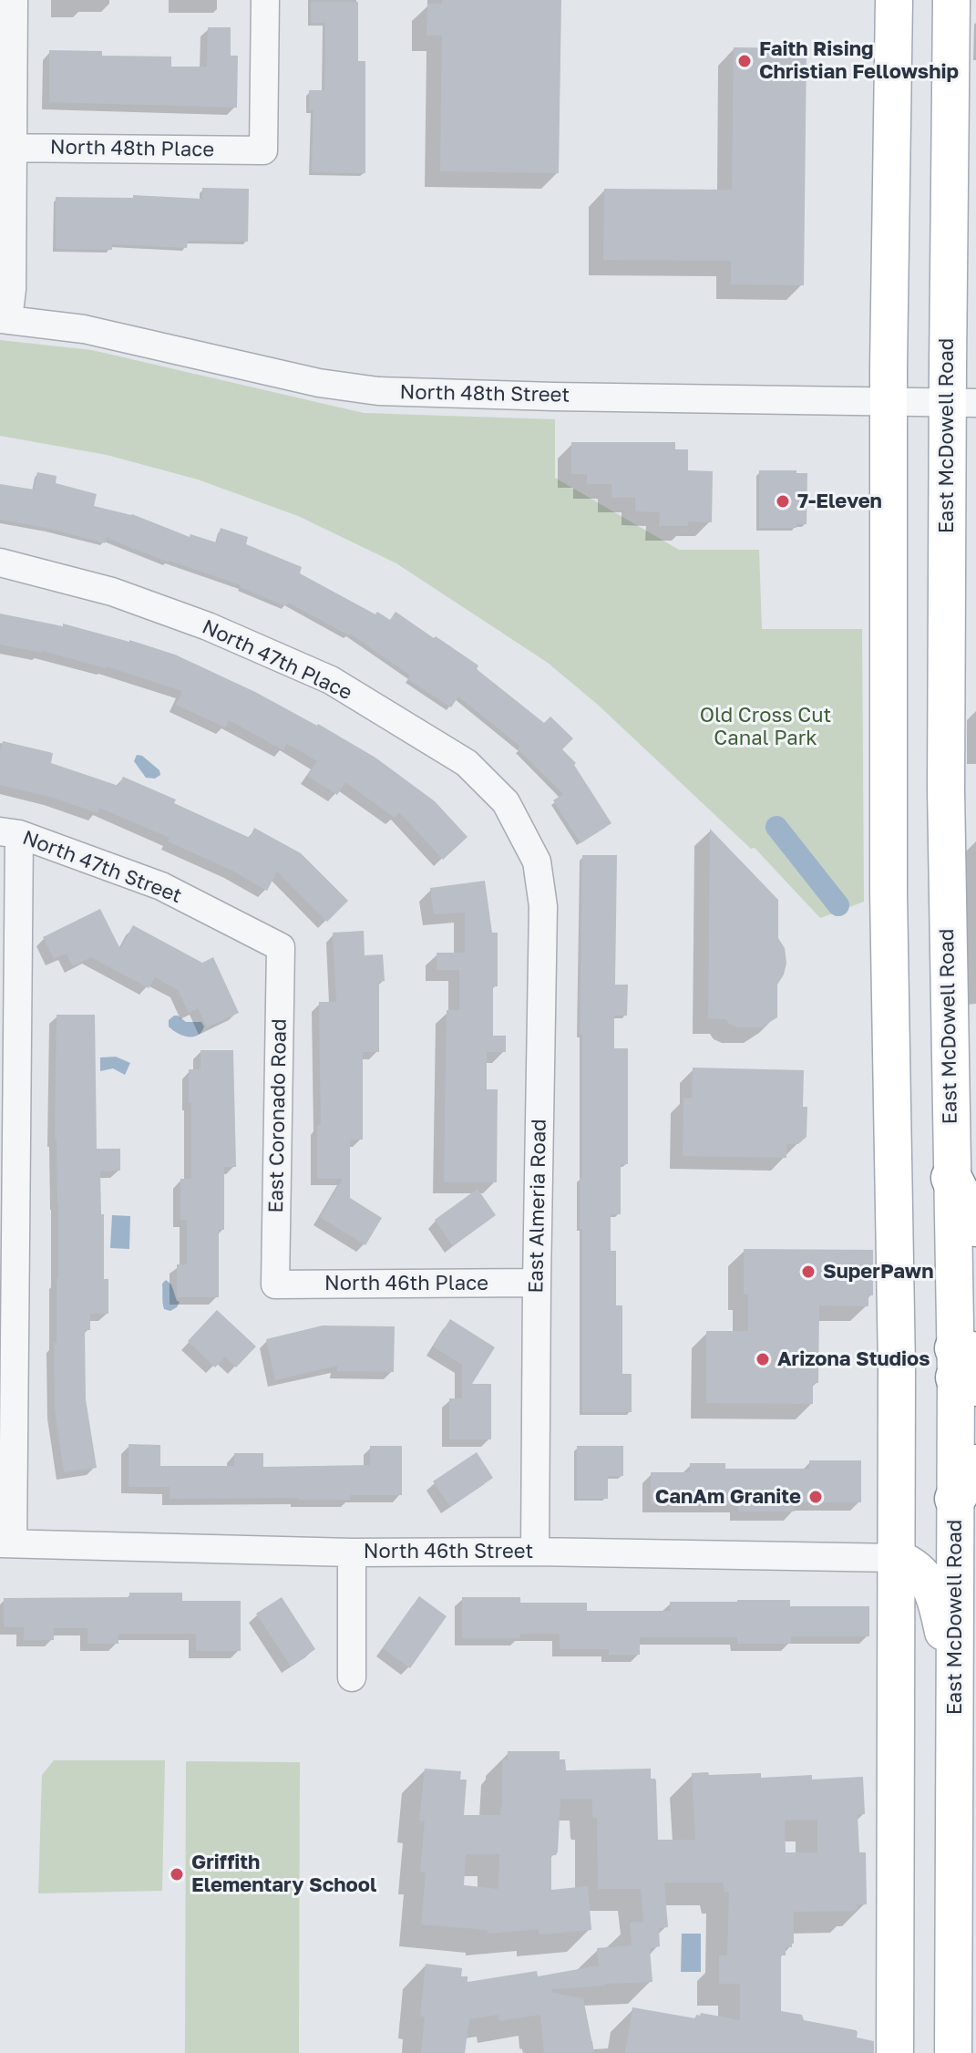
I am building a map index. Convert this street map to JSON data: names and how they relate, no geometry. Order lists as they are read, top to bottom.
{
  "streets": {
    "main road": ["East McDowell Road"],
    "street": [
      "North 48th Place",
      "North 48th Street",
      "North 47th Place",
      "North 47th Street",
      "East Coronado Road",
      "East Almeria Road",
      "North 46th Place",
      "North 46th Street"
    ]
  },
  "crossings": [
    ["North 48th Street", "East McDowell Road"],
    ["North 47th Place", "East Almeria Road"],
    ["North 47th Street", "East Coronado Road"],
    ["East Coronado Road", "North 46th Place"],
    ["East Almeria Road", "North 46th Place"],
    ["East Almeria Road", "North 46th Street"]
  ],
  "parks": ["Old Cross Cut Canal Park"],
  "places": [
    "Faith Rising Christian Fellowship",
    "7-Eleven",
    "SuperPawn",
    "Arizona Studios",
    "CanAm Granite",
    "Griffith Elementary School"
  ]
}
